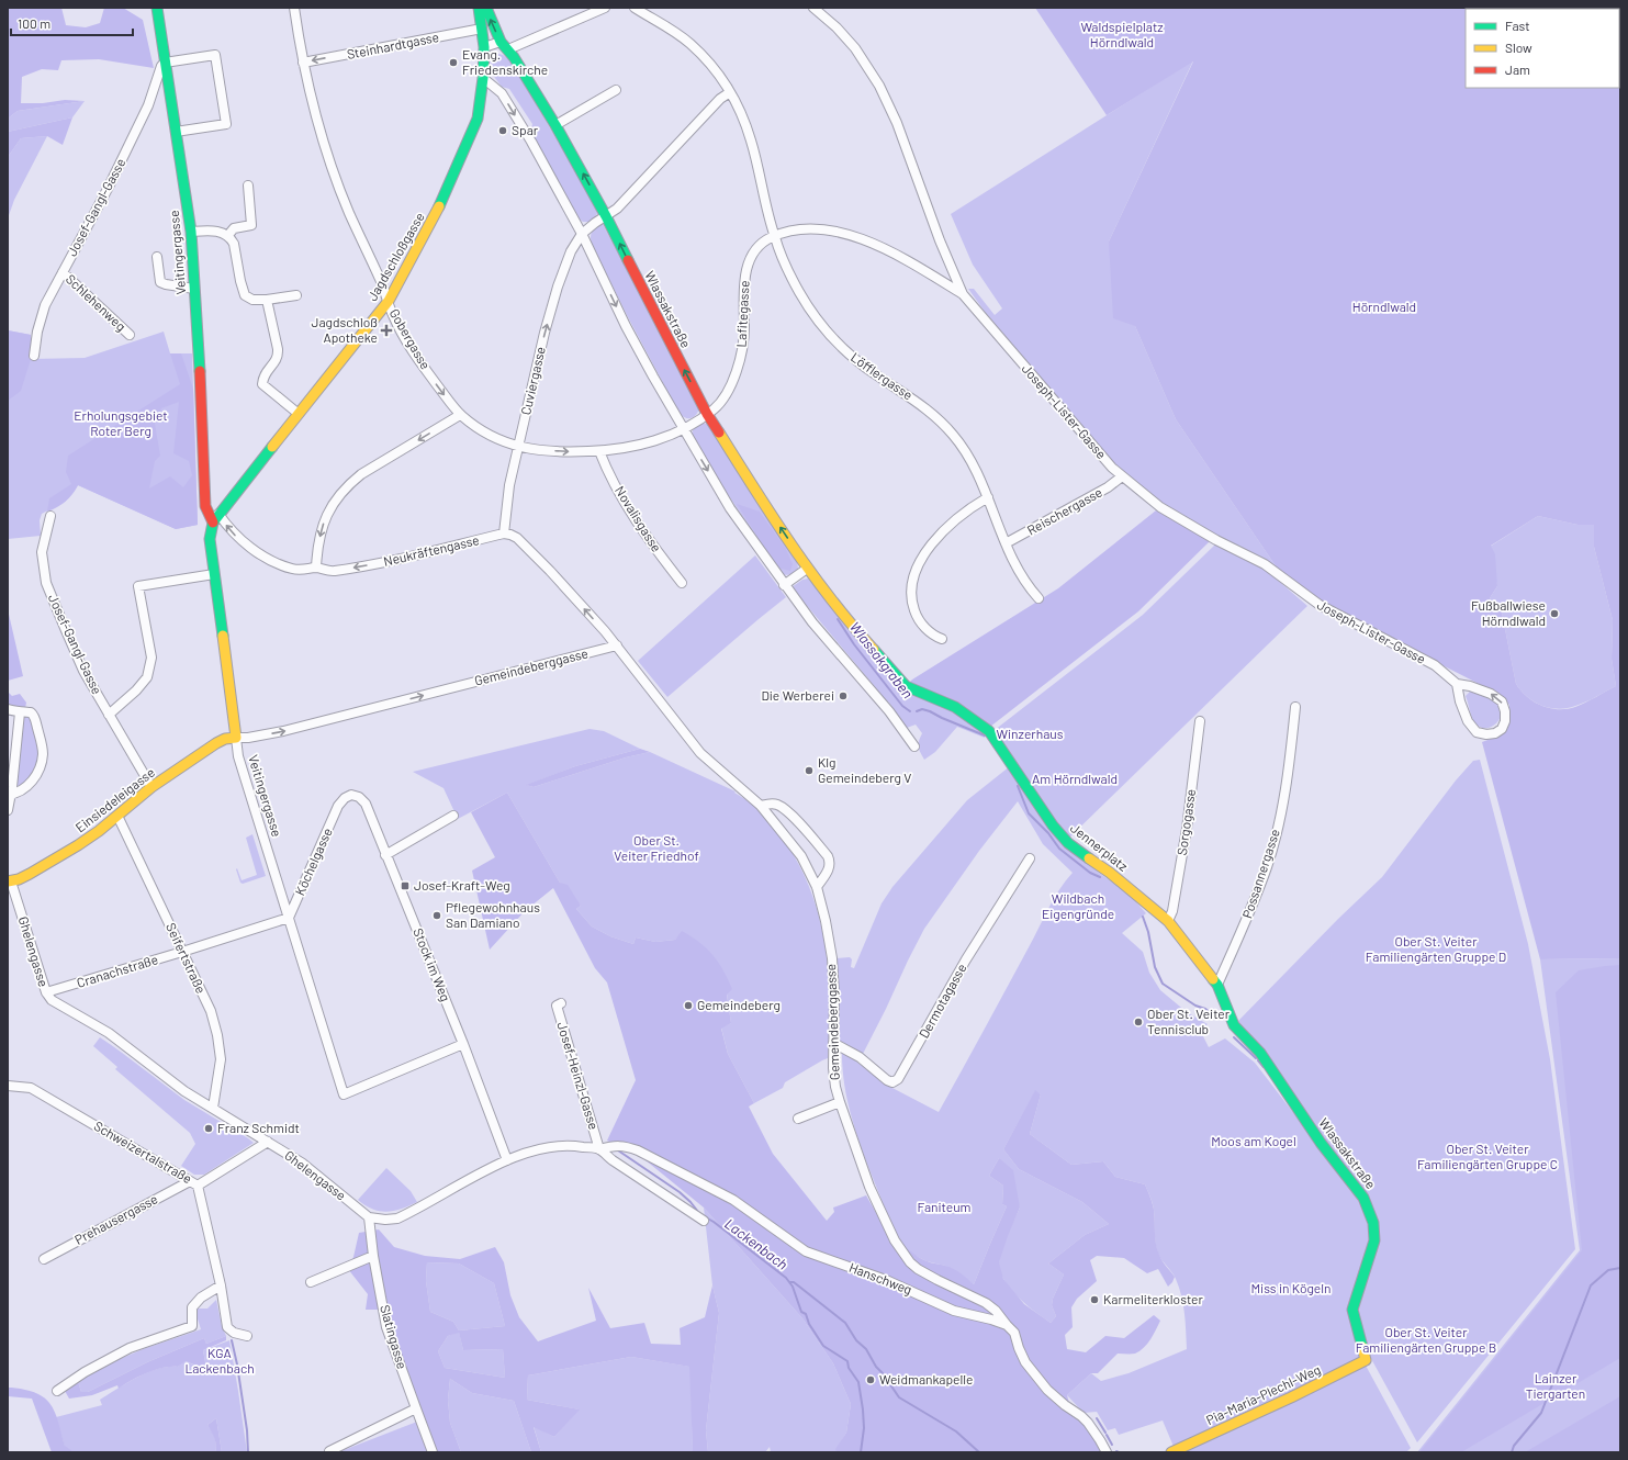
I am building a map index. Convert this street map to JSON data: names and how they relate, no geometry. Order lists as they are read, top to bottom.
{
  "streets": {
    "street": [
      "Steinhardtgasse",
      "Josef-Gangl-Gasse",
      "Veitingergasse",
      "Jagdschloßgasse",
      "Schlehenweg",
      "Wlassakstraße",
      "Lafitegasse",
      "Gobergasse",
      "Löfflergasse",
      "Cuviergasse",
      "Joseph-Lister-Gasse",
      "Reischergasse",
      "Novalisgasse",
      "Neukräftengasse",
      "Gemeindeberggasse",
      "Einsiedeleigasse",
      "Sorgogasse",
      "Jennerplatz",
      "Köchelgasse",
      "Possannergasse",
      "Ghelengasse",
      "Seifertstraße",
      "Stock im Weg",
      "Cranachstraße",
      "Dermotagasse",
      "Josef-Heinzl-Gasse",
      "Schweizertalstraße",
      "Prehausergasse",
      "Hanschweg",
      "Slatingasse",
      "Pia-Maria-Plechl-Weg"
    ]
  },
  "crossings": [
    ["Steinhardtgasse", "Jagdschloßgasse"],
    ["Steinhardtgasse", "Gobergasse"],
    ["Josef-Gangl-Gasse", "Veitingergasse"],
    ["Josef-Gangl-Gasse", "Schlehenweg"],
    ["Josef-Gangl-Gasse", "Einsiedeleigasse"],
    ["Veitingergasse", "Jagdschloßgasse"],
    ["Veitingergasse", "Neukräftengasse"],
    ["Veitingergasse", "Gemeindeberggasse"],
    ["Veitingergasse", "Einsiedeleigasse"],
    ["Veitingergasse", "Köchelgasse"],
    ["Veitingergasse", "Stock im Weg"],
    ["Veitingergasse", "Cranachstraße"],
    ["Jagdschloßgasse", "Gobergasse"],
    ["Jagdschloßgasse", "Neukräftengasse"],
    ["Wlassakstraße", "Lafitegasse"],
    ["Wlassakstraße", "Jennerplatz"],
    ["Wlassakstraße", "Possannergasse"],
    ["Wlassakstraße", "Pia-Maria-Plechl-Weg"],
    ["Lafitegasse", "Löfflergasse"],
    ["Lafitegasse", "Joseph-Lister-Gasse"],
    ["Gobergasse", "Cuviergasse"],
    ["Gobergasse", "Novalisgasse"],
    ["Löfflergasse", "Reischergasse"],
    ["Cuviergasse", "Neukräftengasse"],
    ["Joseph-Lister-Gasse", "Reischergasse"],
    ["Gemeindeberggasse", "Einsiedeleigasse"],
    ["Gemeindeberggasse", "Dermotagasse"],
    ["Gemeindeberggasse", "Hanschweg"],
    ["Einsiedeleigasse", "Ghelengasse"],
    ["Einsiedeleigasse", "Seifertstraße"],
    ["Sorgogasse", "Jennerplatz"],
    ["Jennerplatz", "Possannergasse"],
    ["Köchelgasse", "Stock im Weg"],
    ["Köchelgasse", "Cranachstraße"],
    ["Ghelengasse", "Seifertstraße"],
    ["Ghelengasse", "Cranachstraße"],
    ["Ghelengasse", "Prehausergasse"],
    ["Ghelengasse", "Slatingasse"],
    ["Seifertstraße", "Cranachstraße"],
    ["Josef-Heinzl-Gasse", "Hanschweg"],
    ["Schweizertalstraße", "Prehausergasse"]
  ],
  "one_way": ["Steinhardtgasse", "Cuviergasse", "Neukräftengasse"],
  "water": ["Wlassakgraben", "Lackenbach"],
  "parks": [
    "Waldspielplatz Hörndlwald",
    "Hörndlwald",
    "Erholungsgebiet Roter Berg",
    "Winzerhaus",
    "Am Hörndlwald",
    "Ober St. Veiter Friedhof",
    "Wildbach Eigengründe",
    "Ober St. Veiter Familiengärten Gruppe D",
    "Moos am Kogel",
    "Ober St. Veiter Familiengärten Gruppe C",
    "Faniteum",
    "Miss in Kögeln",
    "Ober St. Veiter Familiengärten Gruppe B",
    "KGA Lackenbach",
    "Lainzer Tiergarten"
  ],
  "places": {
    "other": [
      "Evang. Friedenskirche",
      "Spar",
      "Fußballwiese Hörndlwald",
      "Die Werberei",
      "Klg Gemeindeberg V",
      "Pflegewohnhaus San Damiano",
      "Gemeindeberg",
      "Ober St. Veiter Tennisclub",
      "Franz Schmidt",
      "Karmeliterkloster",
      "Weidmankapelle"
    ],
    "health": ["Jagdschloß Apotheke"],
    "transit": ["Josef-Kraft-Weg"]
  },
  "legend": ["Fast", "Slow", "Jam"],
  "scale_bar": "100 m"
}
